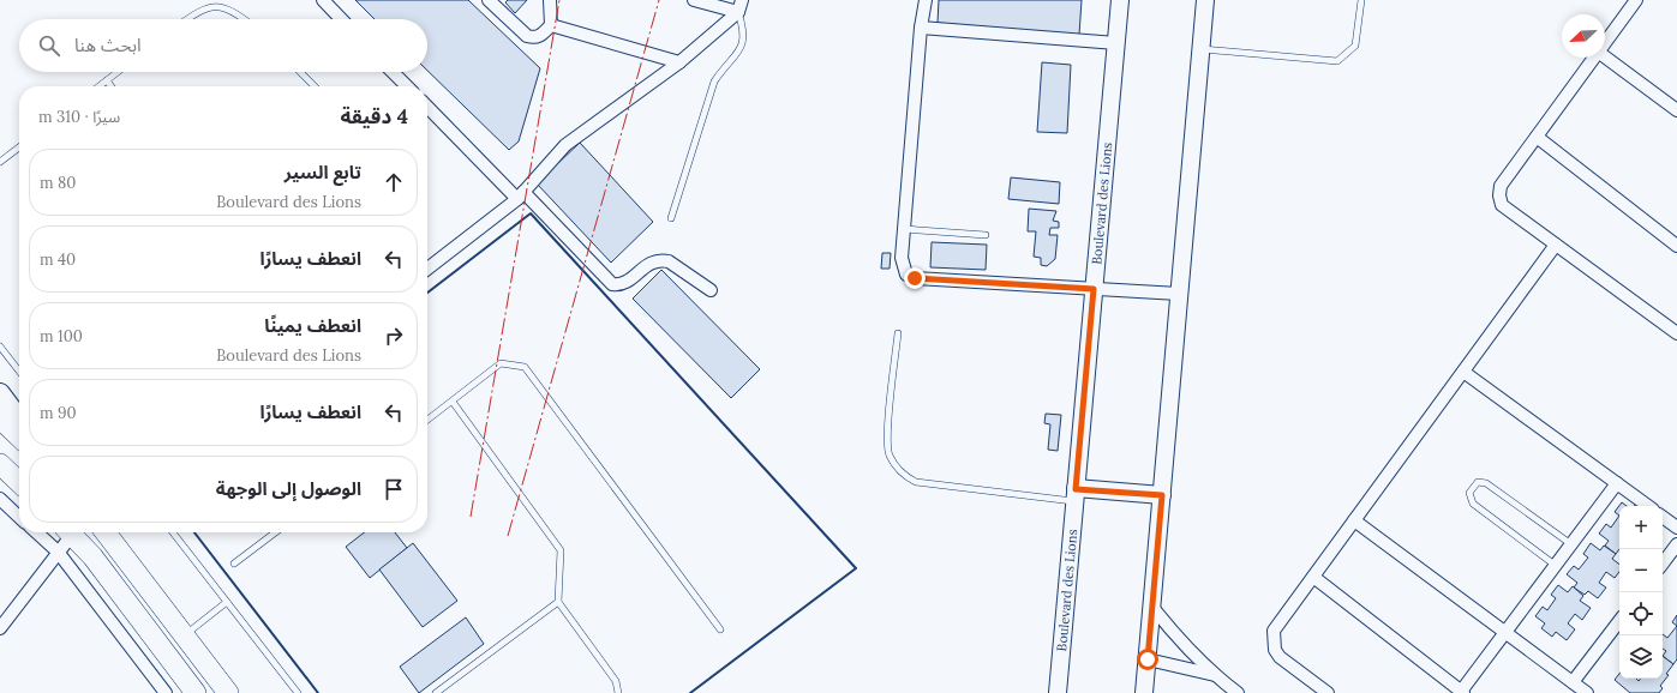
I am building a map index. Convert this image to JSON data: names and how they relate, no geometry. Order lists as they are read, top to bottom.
{
  "streets": {
    "main road": ["Boulevard des Lions"]
  },
  "north": "bottom left",
  "page": {
    "search": "ابحث هنا",
    "heading": ["4 دقيقة", "سيرًا · 310 m"],
    "list": [
      ["تابع السير", "Boulevard des Lions", "80 m"],
      ["انعطف يسارًا", "40 m"],
      ["انعطف يمينًا", "Boulevard des Lions", "100 m"],
      ["انعطف يسارًا", "90 m"],
      "الوصول إلى الوجهة"
    ],
    "map_buttons": ["+", "−"]
  }
}
